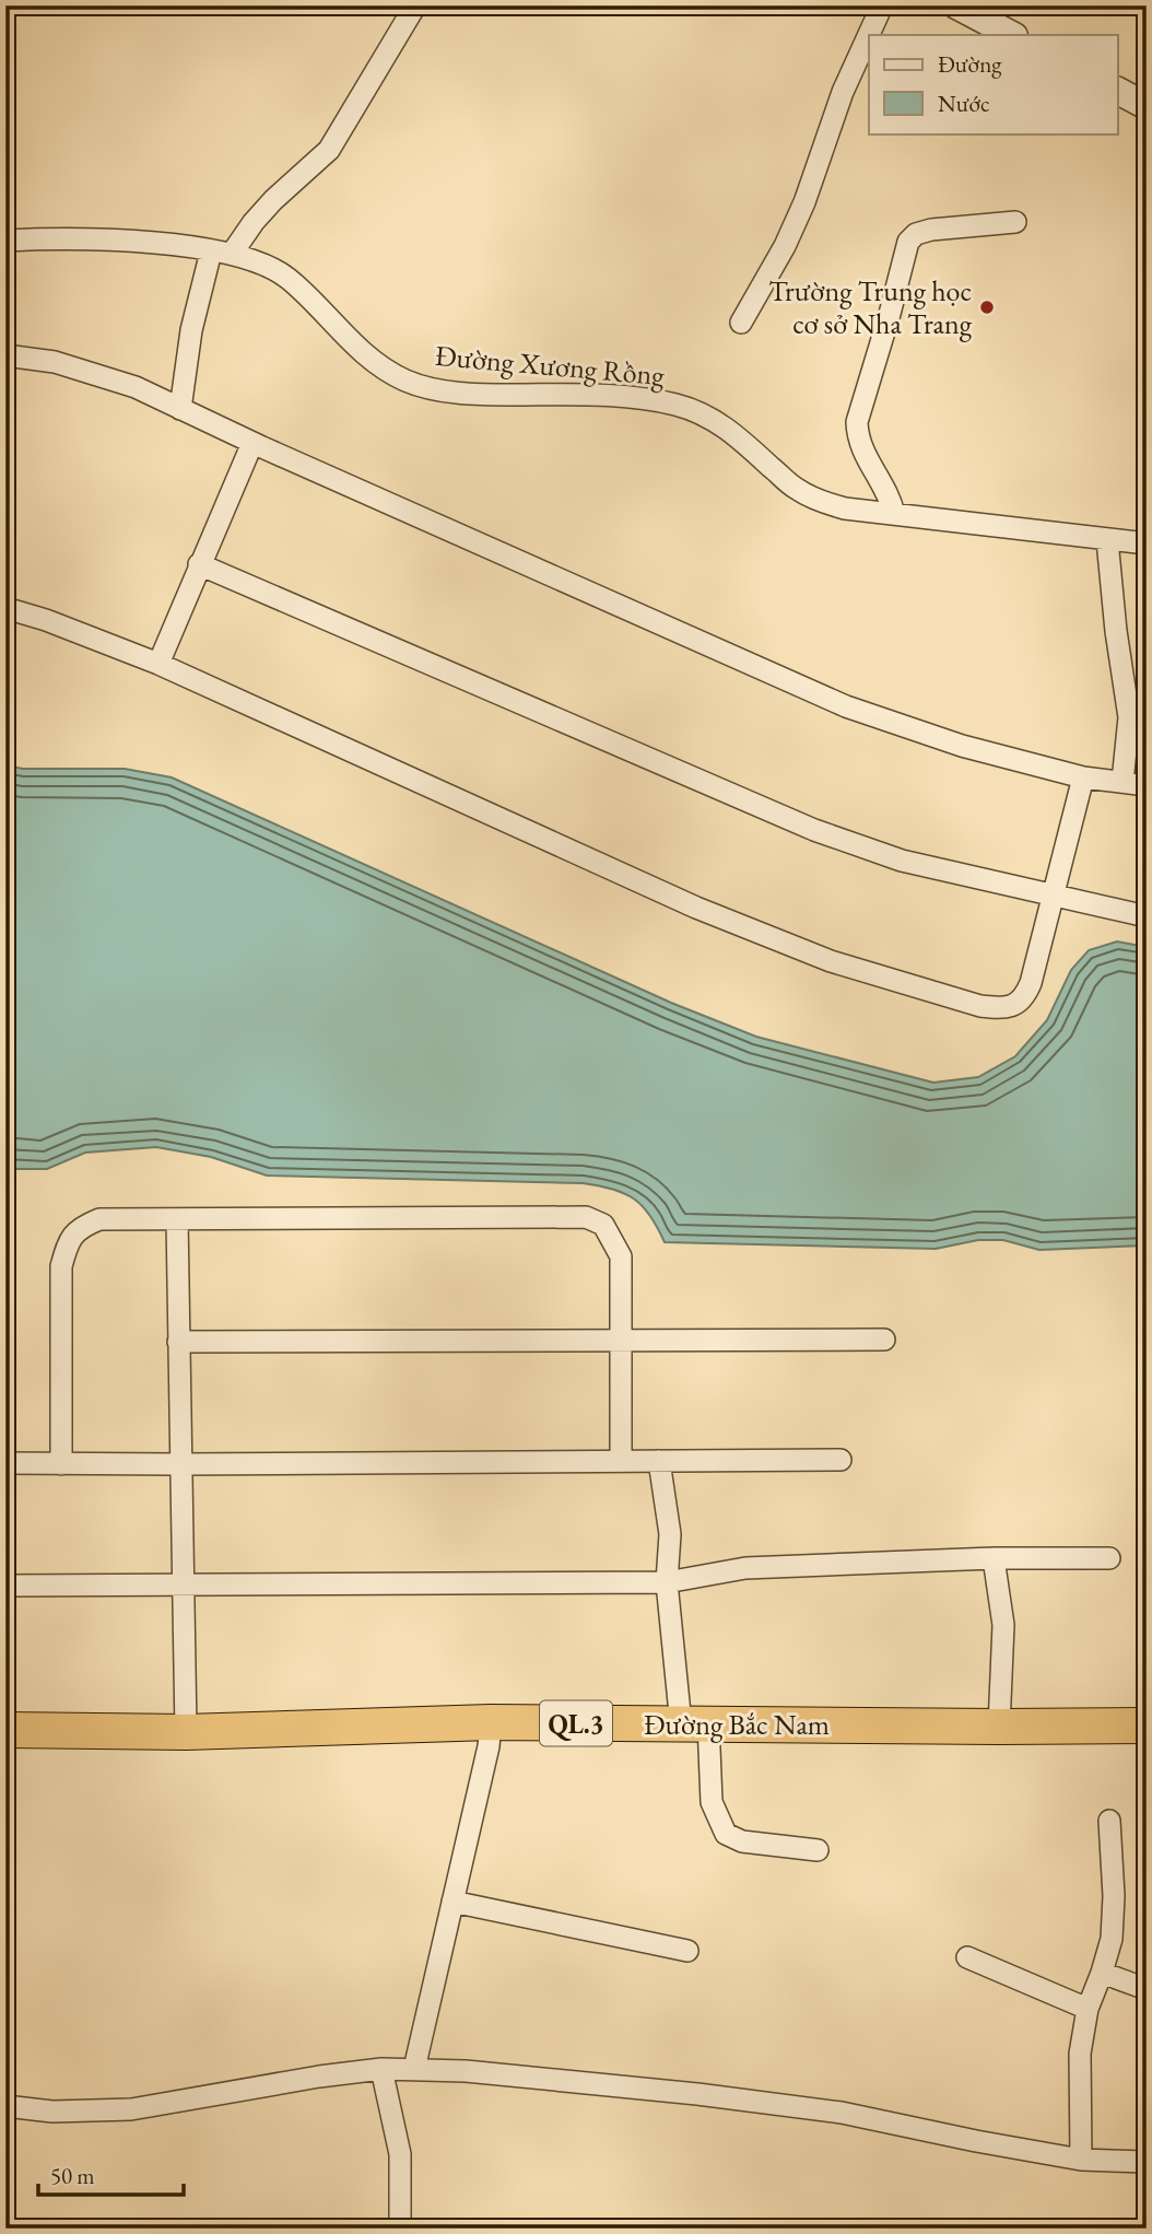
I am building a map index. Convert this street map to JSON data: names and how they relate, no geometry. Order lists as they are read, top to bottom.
{
  "streets": {
    "highway": ["QL.3", "Đường Bắc Nam"],
    "street": ["Đường Xương Rồng"]
  },
  "places": ["Trường Trung học cơ sở Nha Trang"],
  "legend": ["Đường", "Nước"],
  "scale_bar": "50 m"
}
